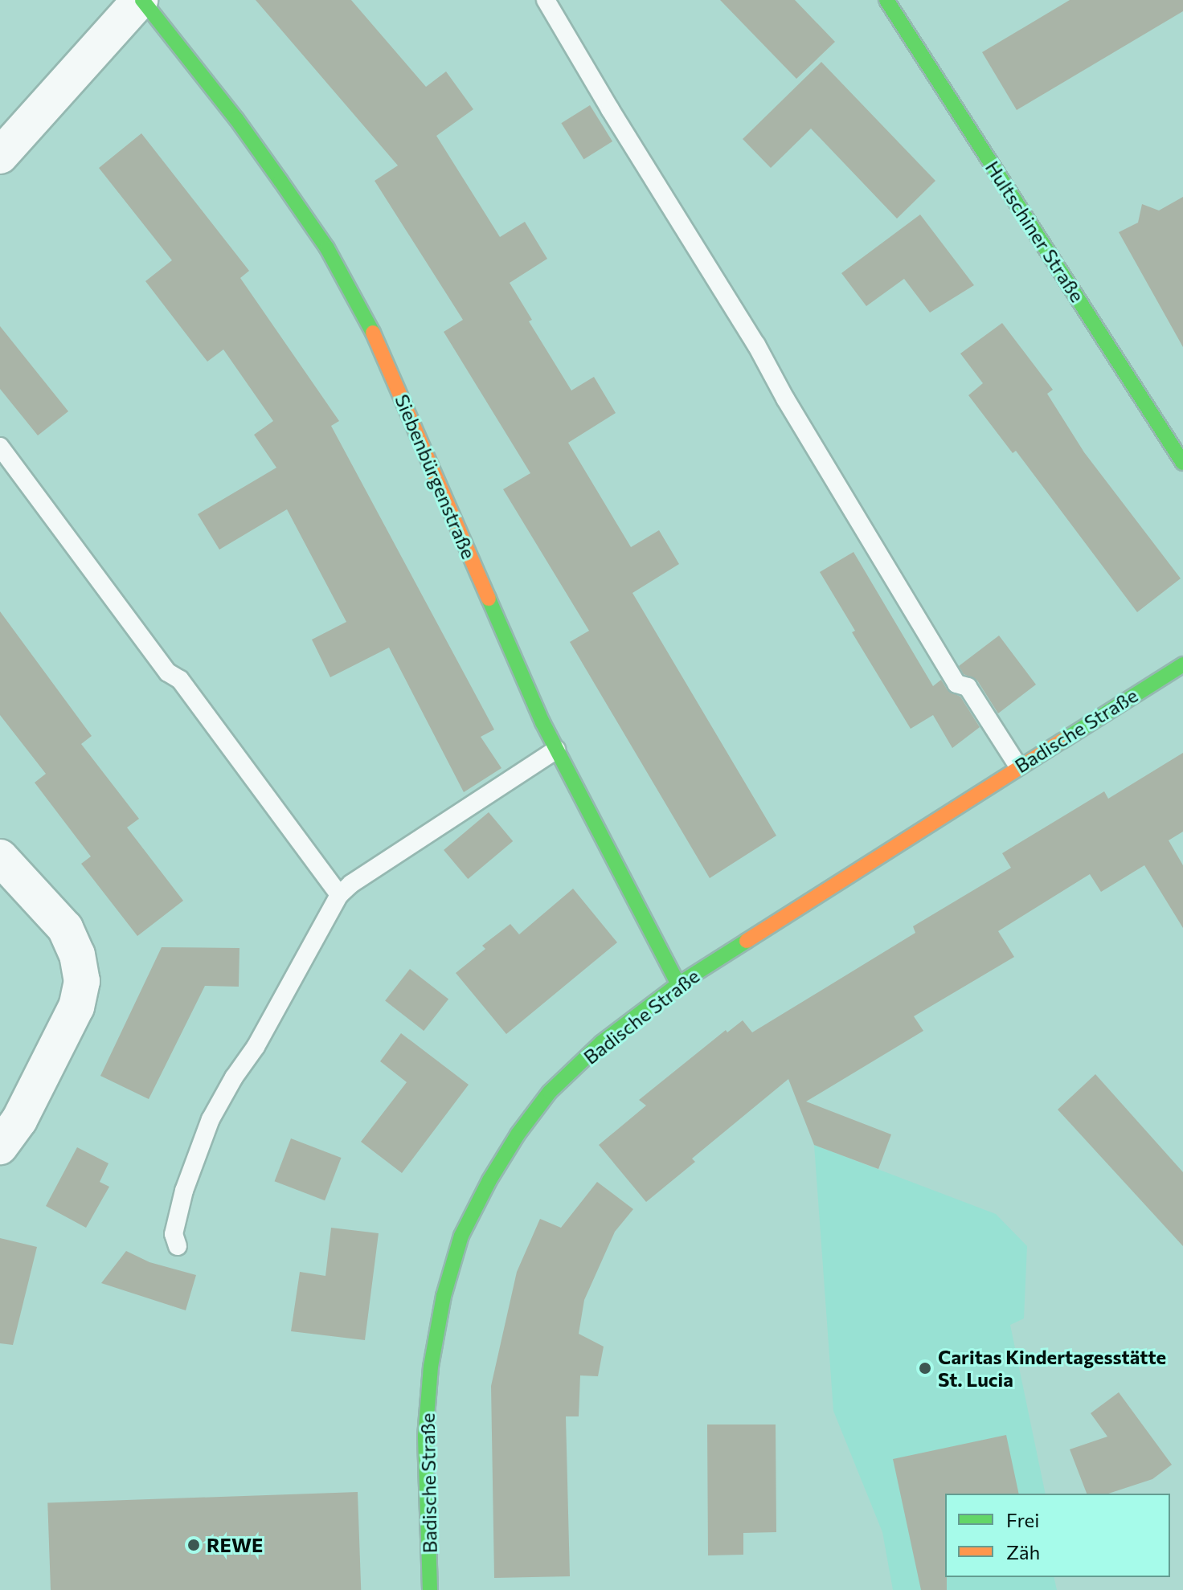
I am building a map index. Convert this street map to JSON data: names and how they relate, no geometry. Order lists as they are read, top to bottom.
{
  "streets": {
    "street": ["Hultschiner Straße", "Siebenbürgenstraße", "Badische Straße"]
  },
  "crossings": [
    ["Siebenbürgenstraße", "Badische Straße"]
  ],
  "places": ["Caritas Kindertagesstätte St. Lucia", "REWE"],
  "legend": ["Frei", "Zäh"]
}
